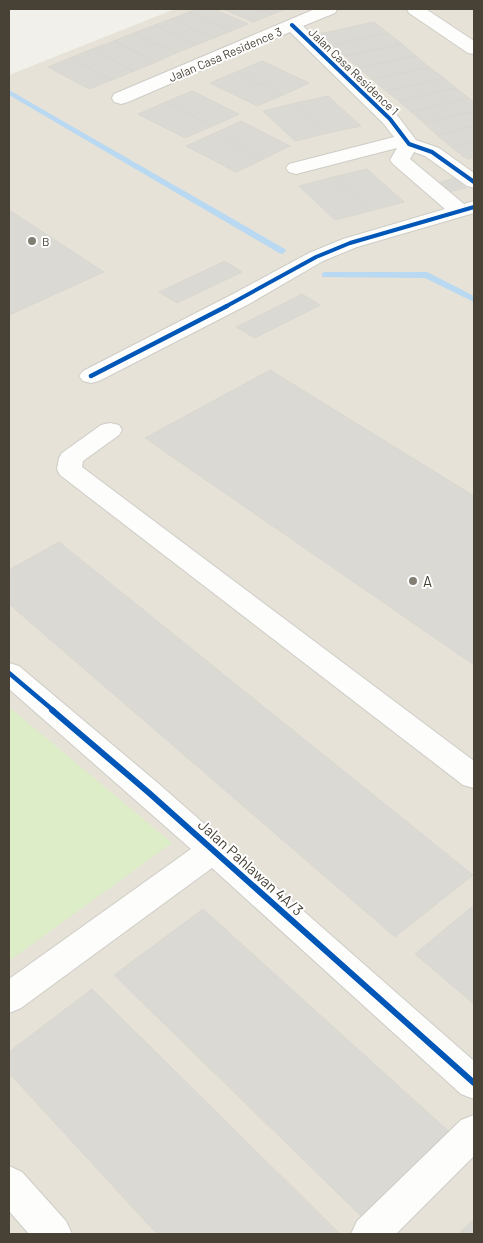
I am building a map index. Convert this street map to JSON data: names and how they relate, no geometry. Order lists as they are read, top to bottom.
{
  "streets": {
    "street": ["Jalan Casa Residence 3", "Jalan Casa Residence 1", "Jalan Pahlawan 4A/3"]
  },
  "crossings": [
    ["Jalan Casa Residence 3", "Jalan Casa Residence 1"]
  ],
  "places": ["B", "A"]
}
